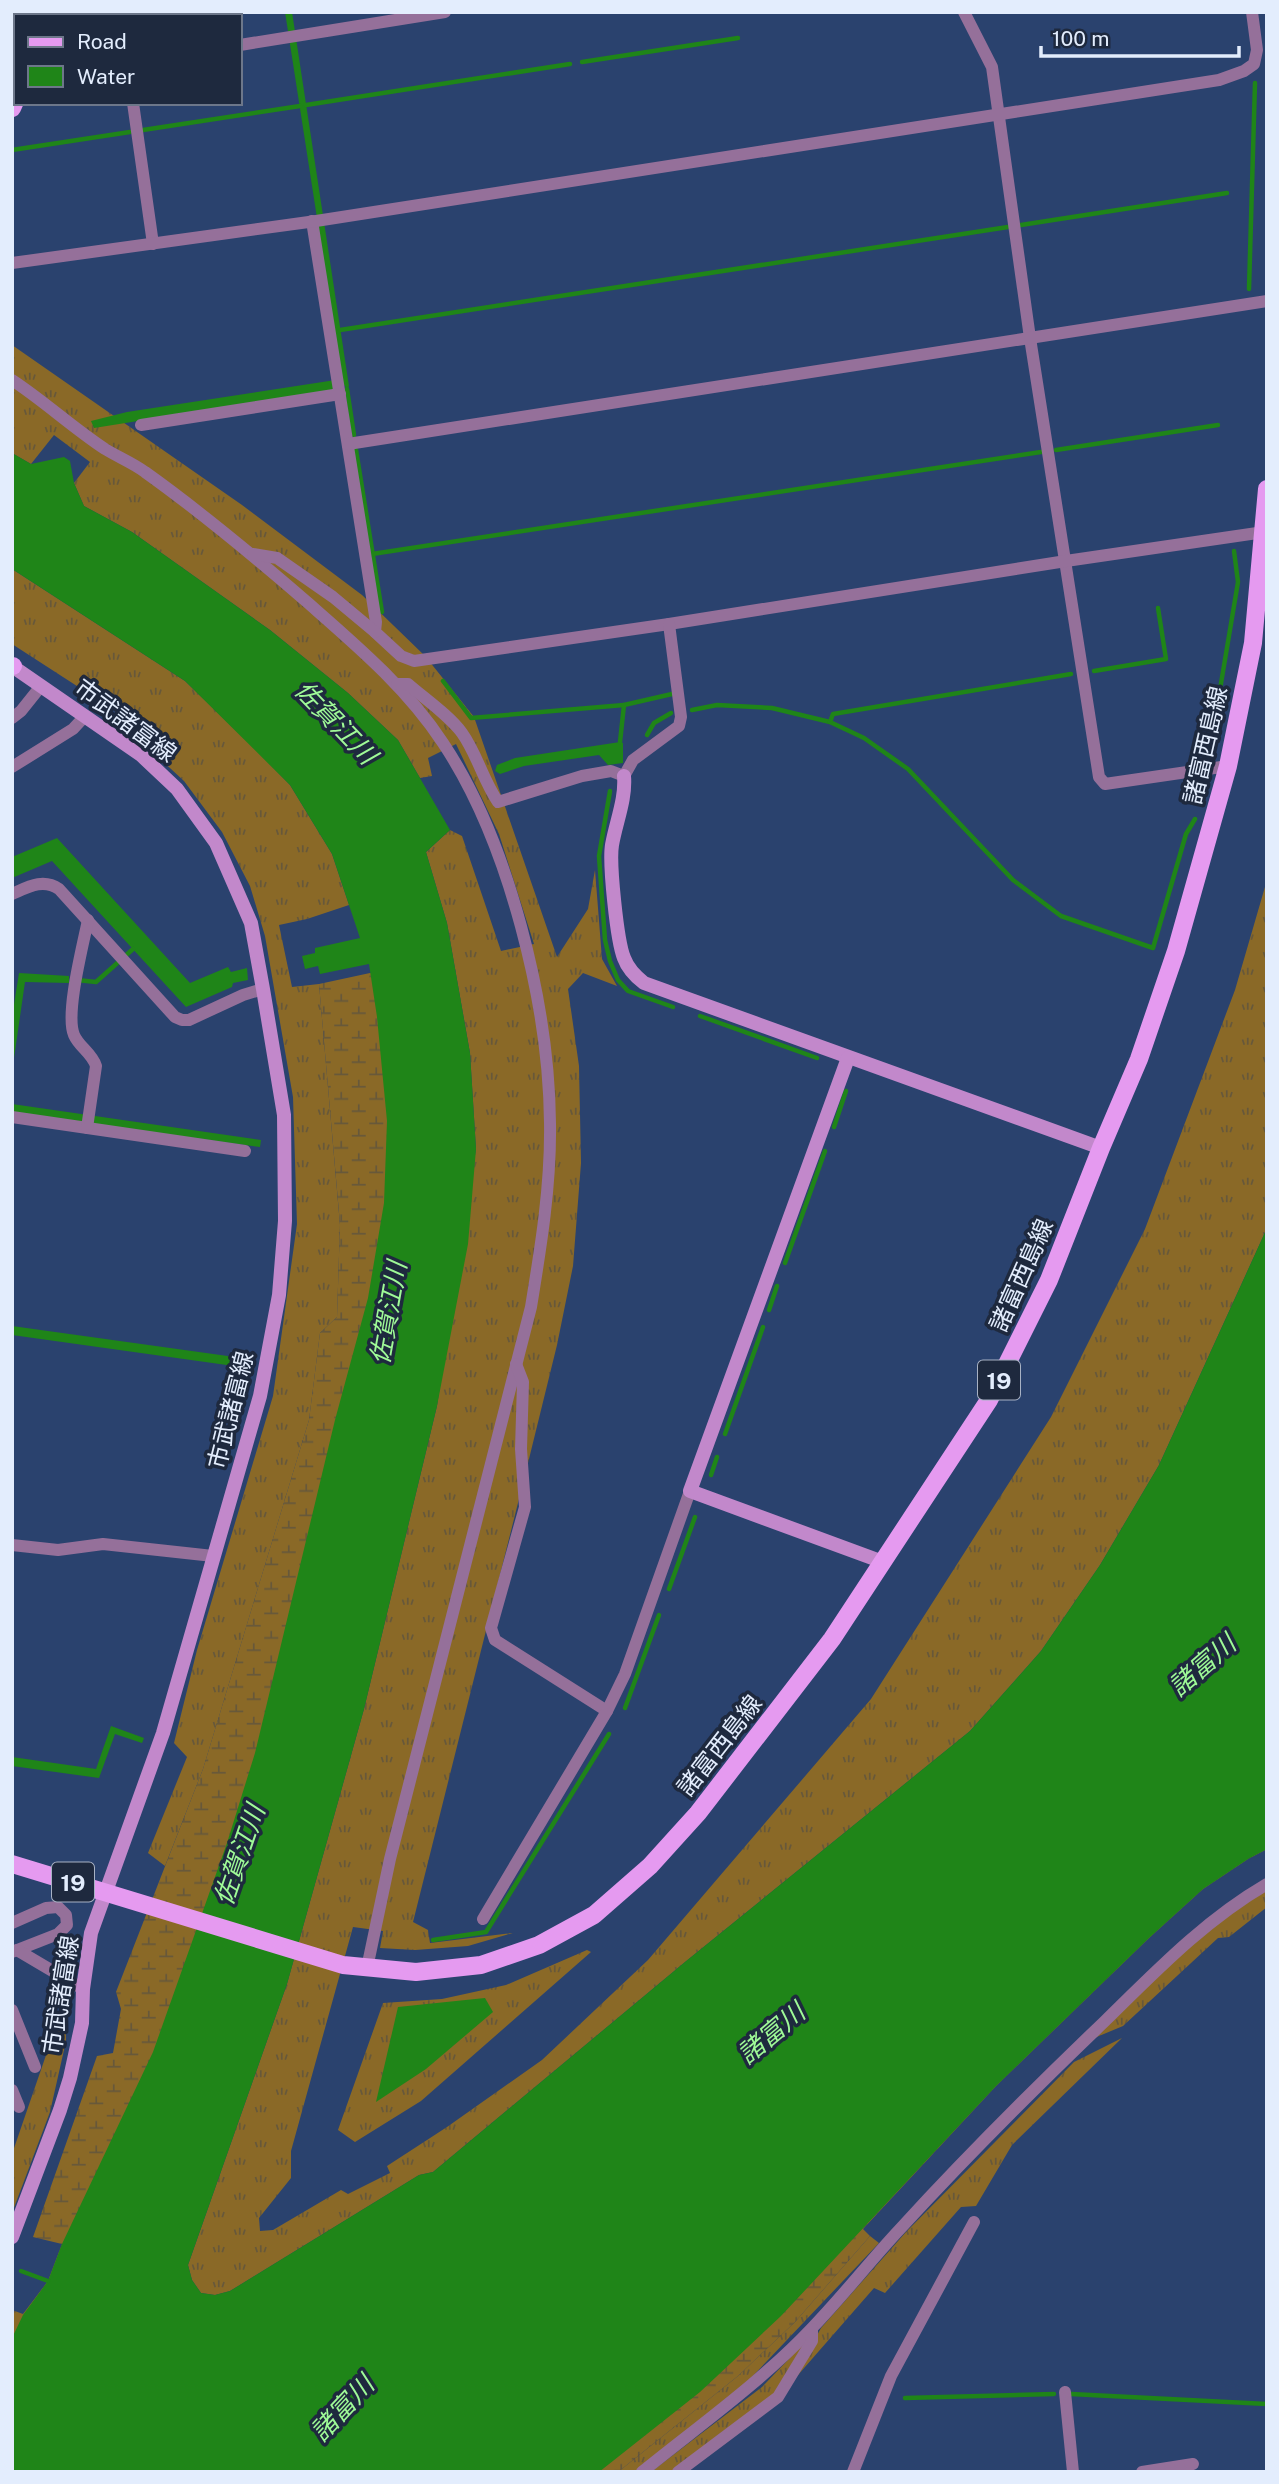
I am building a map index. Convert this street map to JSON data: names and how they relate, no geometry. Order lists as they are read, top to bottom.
{
  "streets": {
    "main road": ["市武諸富線", "諸富西島線", "19"]
  },
  "crossings": [
    ["市武諸富線", "諸富西島線"],
    ["市武諸富線", "19"],
    ["諸富西島線", "19"]
  ],
  "water": ["佐賀江川", "諸富川"],
  "legend": ["Road", "Water"],
  "scale_bar": "100 m"
}
